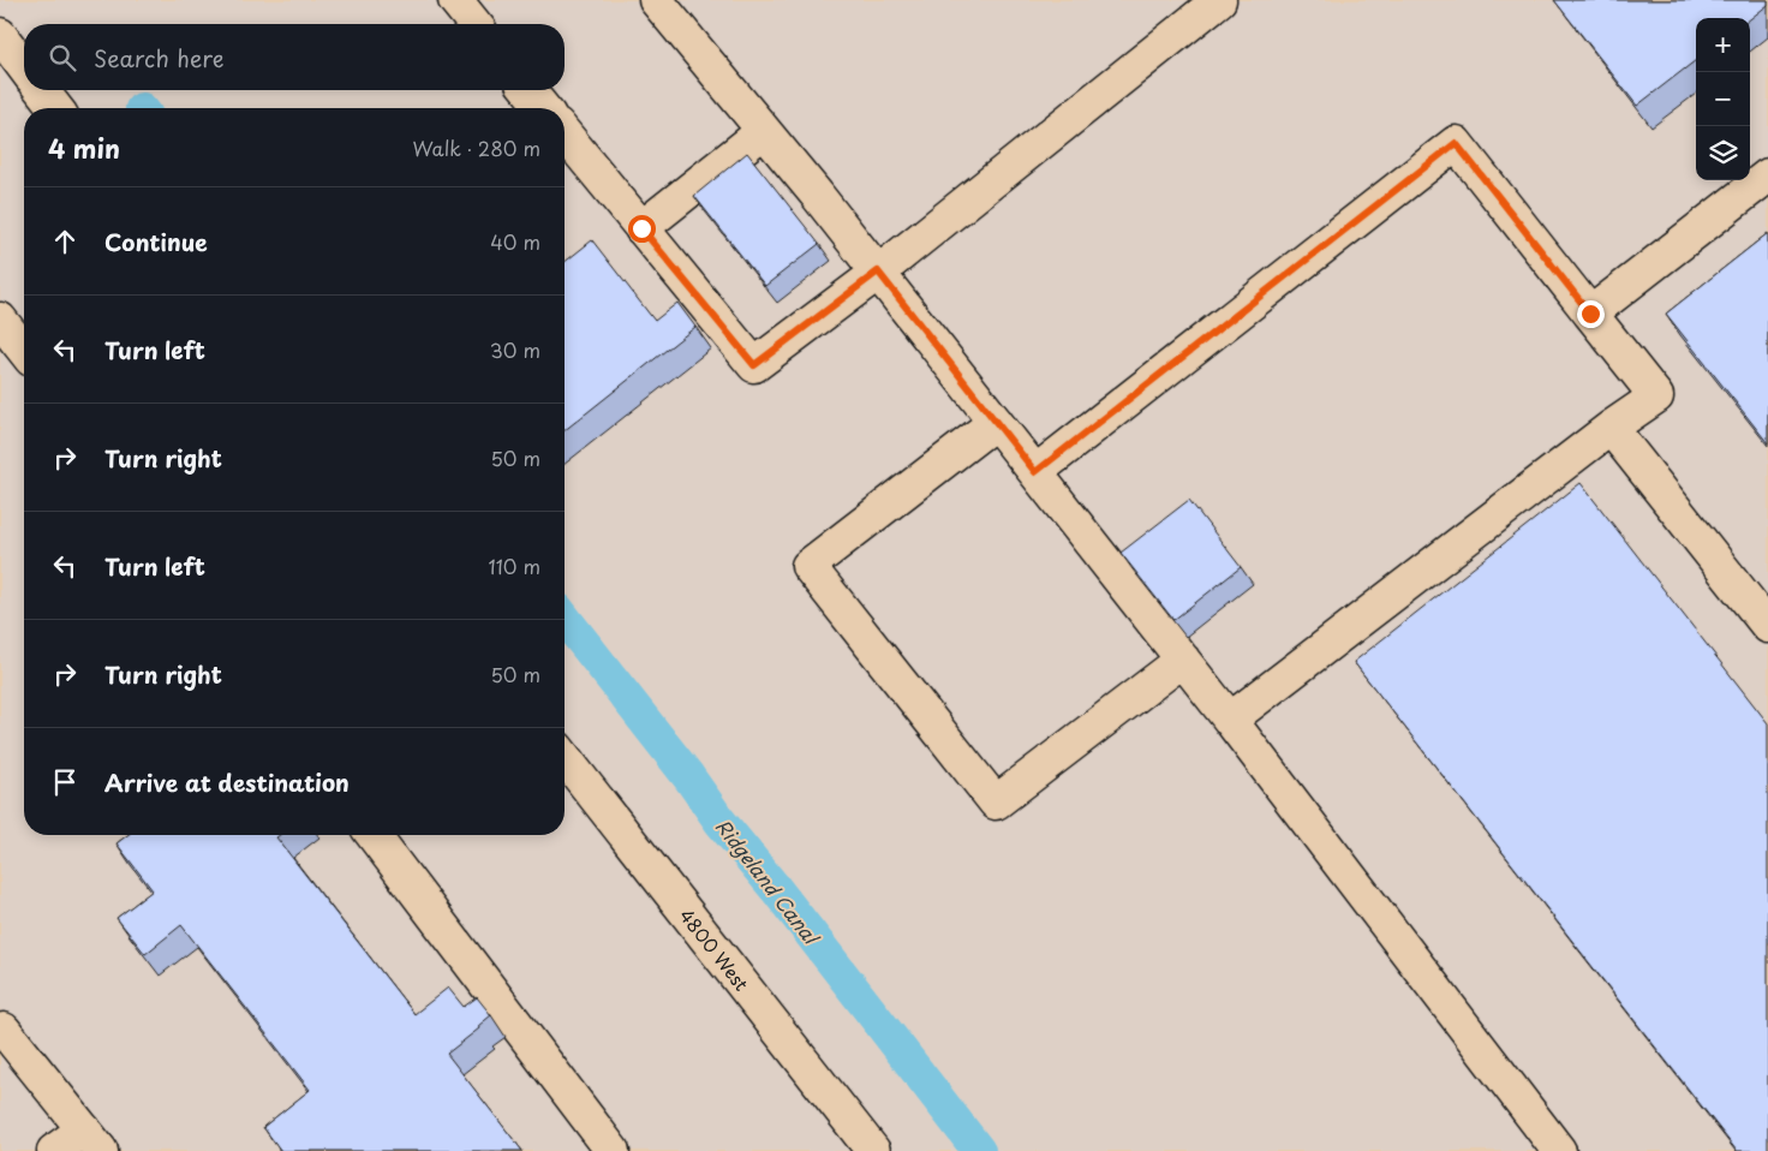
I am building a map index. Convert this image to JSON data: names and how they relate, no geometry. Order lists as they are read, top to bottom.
{
  "streets": {
    "street": ["4800 West"]
  },
  "water": ["Ridgeland Canal"],
  "page": {
    "map_buttons": ["+", "−"],
    "search": "Search here",
    "heading": ["4 min", "Walk · 280 m"],
    "list": [
      ["Continue", "40 m"],
      ["Turn left", "30 m"],
      ["Turn right", "50 m"],
      ["Turn left", "110 m"],
      ["Turn right", "50 m"],
      "Arrive at destination"
    ]
  }
}
